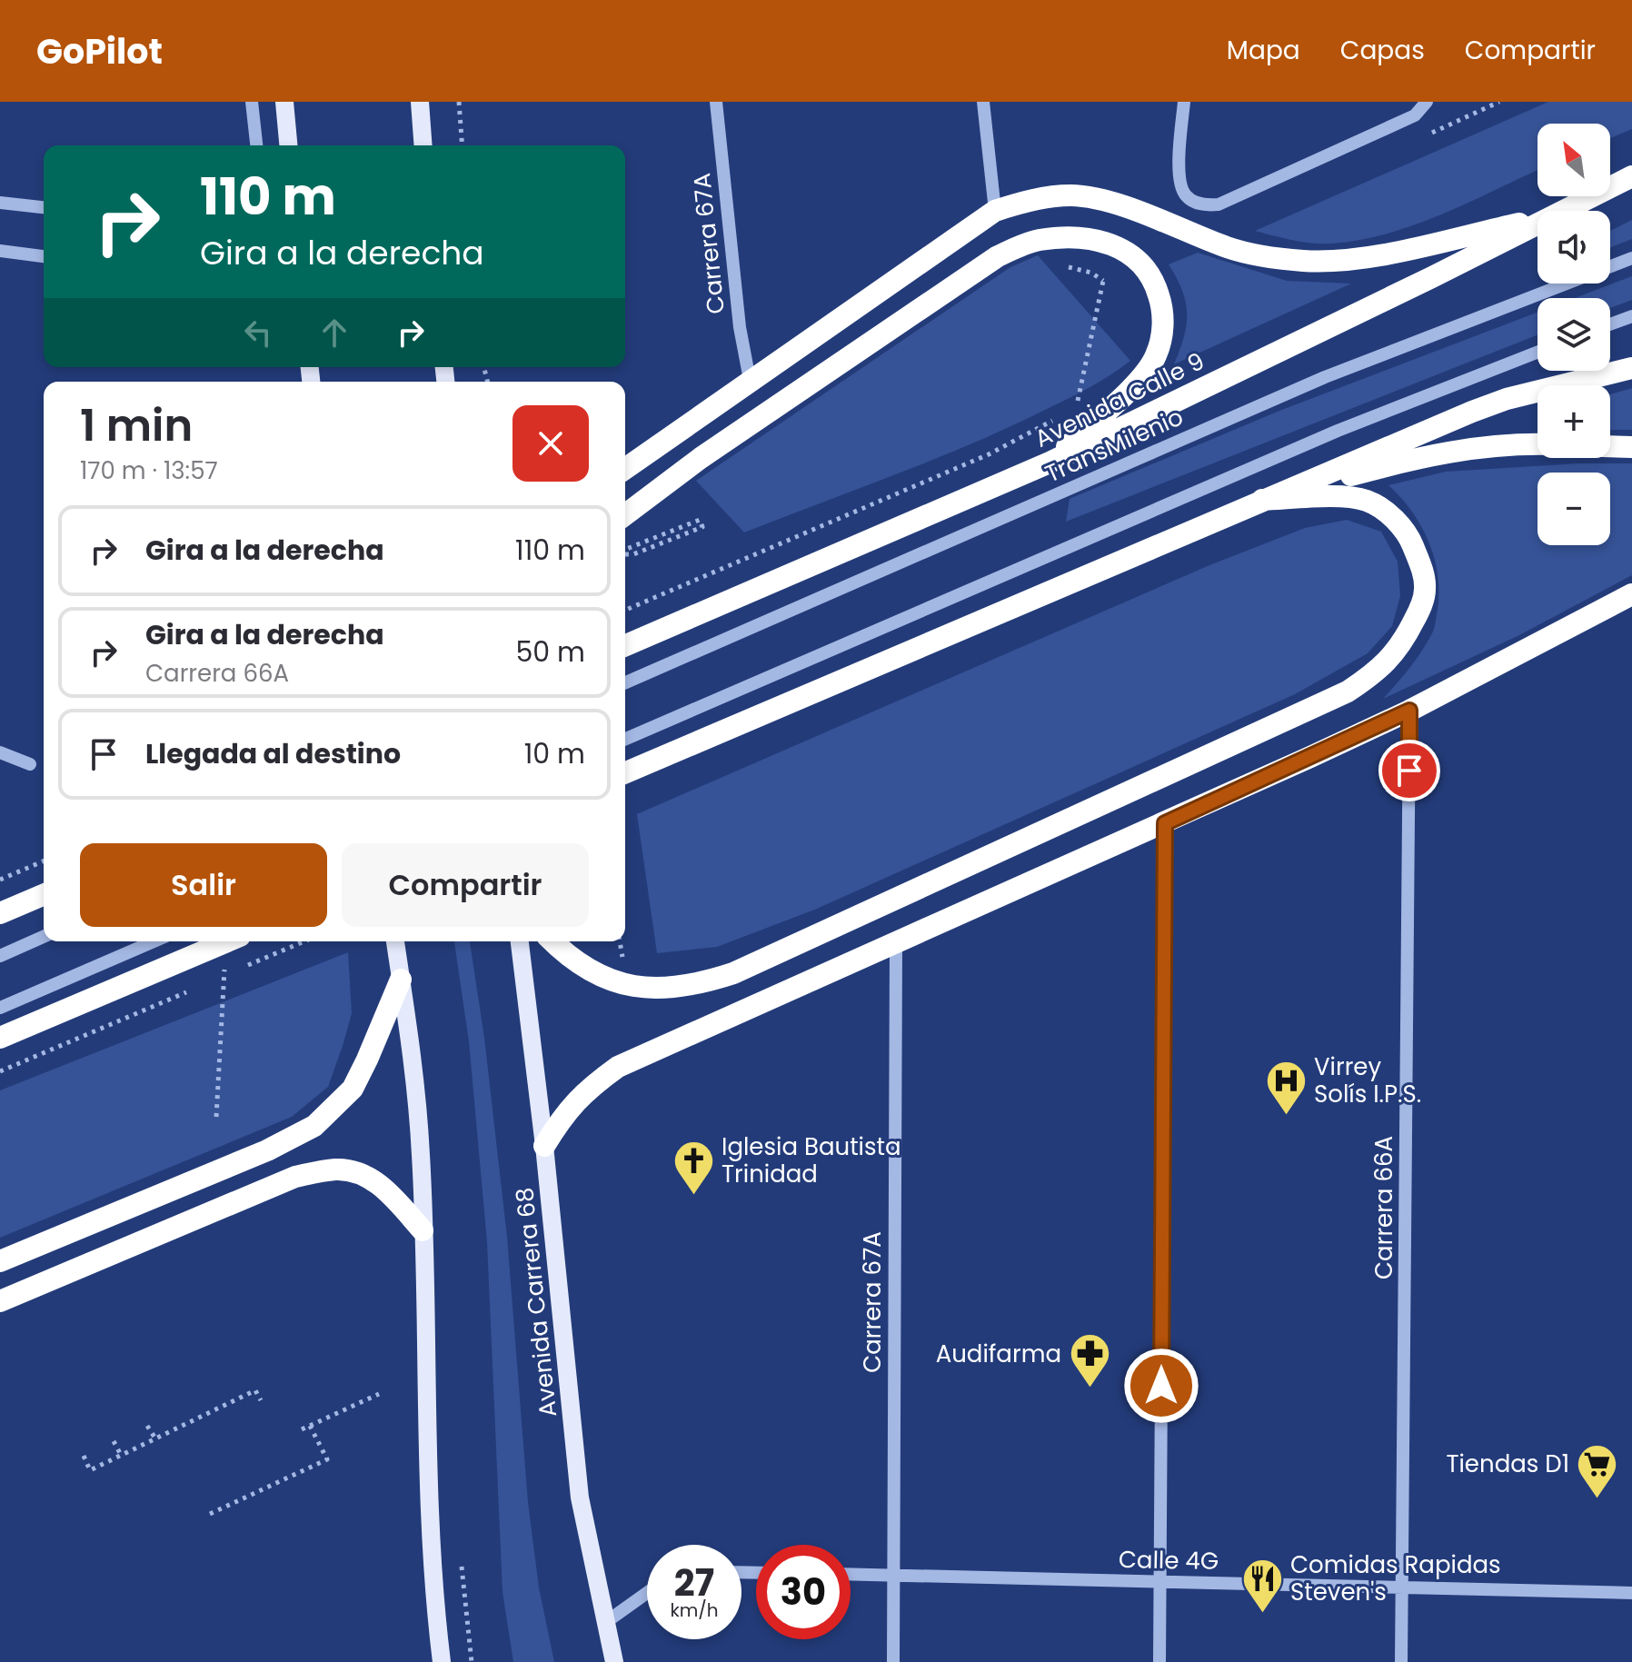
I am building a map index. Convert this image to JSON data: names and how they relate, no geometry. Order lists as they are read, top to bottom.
{
  "streets": {
    "highway": ["Avenida Calle 9"],
    "main road": ["Avenida Carrera 68"],
    "street": [
      "Carrera 67A",
      "TransMilenio",
      "Carrera 66A",
      "Calle 4G"
    ]
  },
  "crossings": [
    ["Carrera 67A", "Calle 4G"],
    ["Carrera 66A", "Calle 4G"]
  ],
  "places": {
    "hospital": ["Virrey Solís I.P.S."],
    "church": ["Iglesia Bautista Trinidad"],
    "pharmacy": ["Audifarma"],
    "supermarket": ["Tiendas D1"],
    "restaurant": ["Comidas Rapidas Steven's"]
  },
  "north": "top left",
  "page": {
    "header": "GoPilot",
    "nav": ["Mapa", "Capas", "Compartir"],
    "map_buttons": ["+", "−"],
    "turn": ["110 m", "Gira a la derecha"],
    "heading": ["1 min", "170 m · 13:57"],
    "list": [
      {
        "name": "Gira a la derecha",
        "value": "110 m"
      },
      {
        "name": "Gira a la derecha",
        "note": "Carrera 66A",
        "value": "50 m"
      },
      {
        "name": "Llegada al destino",
        "value": "10 m"
      }
    ],
    "buttons": ["Salir", "Compartir"],
    "speed": "27 km/h",
    "limit": "30"
  }
}
